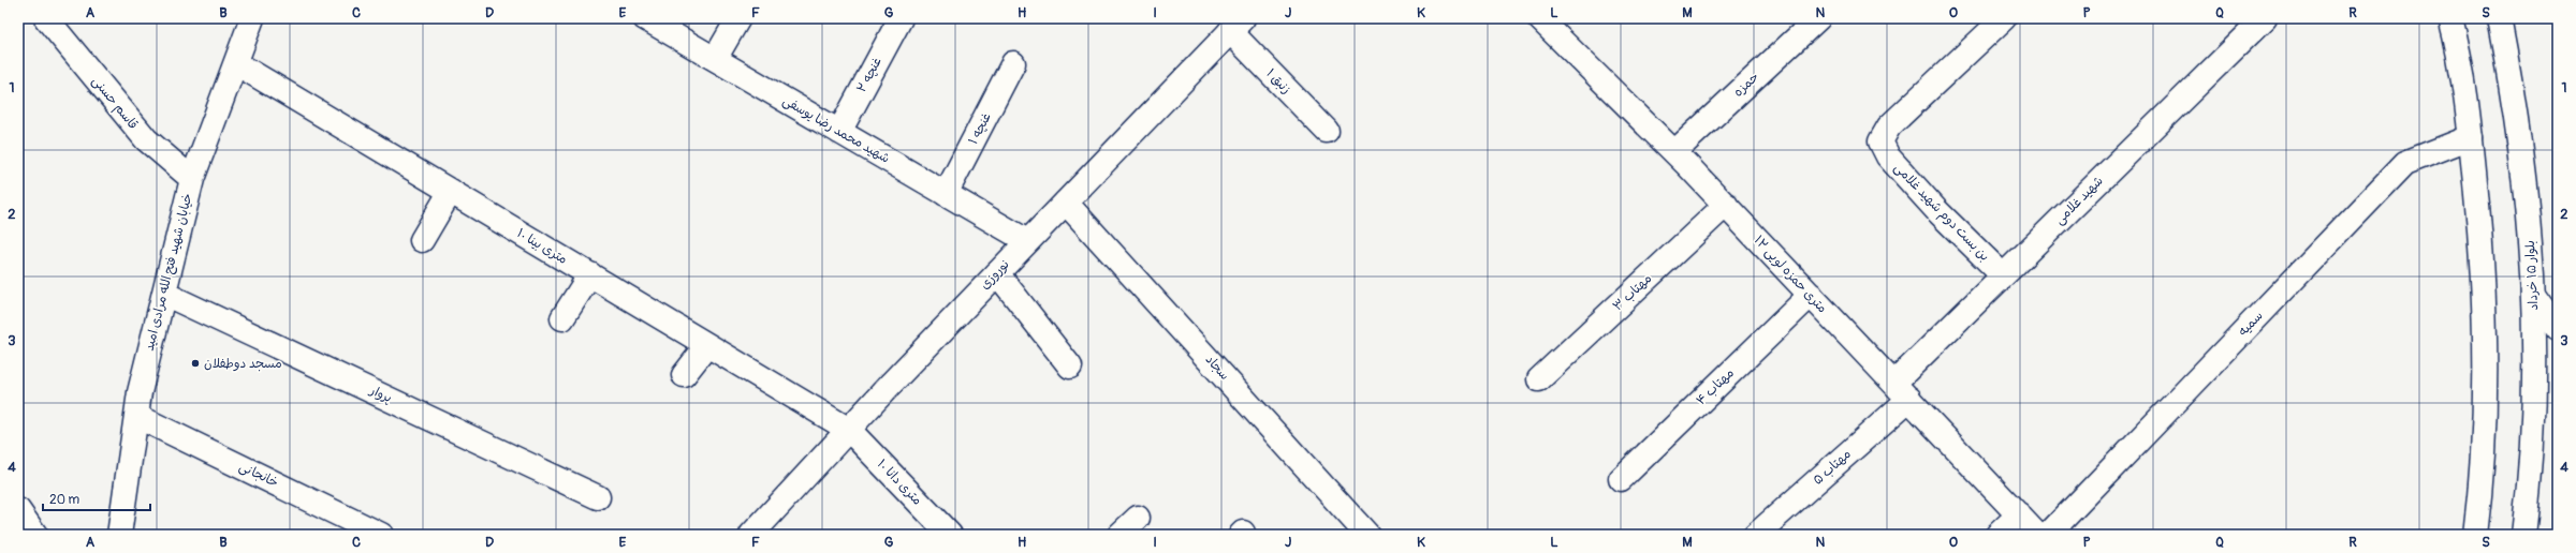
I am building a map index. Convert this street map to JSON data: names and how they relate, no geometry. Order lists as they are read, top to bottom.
{
  "streets": {
    "street": [
      "غنچه ۲",
      "زنبق ۱",
      "حمزه",
      "قاسم حسنی",
      "غنچه ۱",
      "شهید محمد رضا یوسفی",
      "شهید غلامی",
      "بن بست دوم شهید غلامی",
      "۱۰ متری بینا",
      "خیابان شهید فتح الله مرادی امید",
      "نوروزی",
      "۱۲ متری حمزه لویی",
      "بلوار ۱۵ خرداد",
      "مهتاب ۳",
      "سمیه",
      "سجاد",
      "مهتاب ۴",
      "پروار",
      "مهتاب ۵",
      "خانجانی",
      "۱۰ متری دانا"
    ]
  },
  "crossings": [
    ["غنچه ۲", "شهید محمد رضا یوسفی"],
    ["زنبق ۱", "نوروزی"],
    ["حمزه", "۱۲ متری حمزه لویی"],
    ["قاسم حسنی", "خیابان شهید فتح الله مرادی امید"],
    ["غنچه ۱", "شهید محمد رضا یوسفی"],
    ["شهید محمد رضا یوسفی", "نوروزی"],
    ["شهید غلامی", "بن بست دوم شهید غلامی"],
    ["شهید غلامی", "۱۲ متری حمزه لویی"],
    ["شهید غلامی", "مهتاب ۵"],
    ["۱۰ متری بینا", "خیابان شهید فتح الله مرادی امید"],
    ["۱۰ متری بینا", "نوروزی"],
    ["۱۰ متری بینا", "۱۰ متری دانا"],
    ["خیابان شهید فتح الله مرادی امید", "پروار"],
    ["خیابان شهید فتح الله مرادی امید", "خانجانی"],
    ["نوروزی", "سجاد"],
    ["نوروزی", "۱۰ متری دانا"],
    ["۱۲ متری حمزه لویی", "مهتاب ۳"],
    ["۱۲ متری حمزه لویی", "مهتاب ۴"],
    ["۱۲ متری حمزه لویی", "مهتاب ۵"]
  ],
  "places": ["مسجد دوطفلان"],
  "scale_bar": "20 m",
  "grid": {
    "columns": [
      "A",
      "B",
      "C",
      "D",
      "E",
      "F",
      "G",
      "H",
      "I",
      "J",
      "K",
      "L",
      "M",
      "N",
      "O",
      "P",
      "Q",
      "R",
      "S"
    ],
    "rows": [
      "1",
      "2",
      "3",
      "4"
    ]
  }
}
